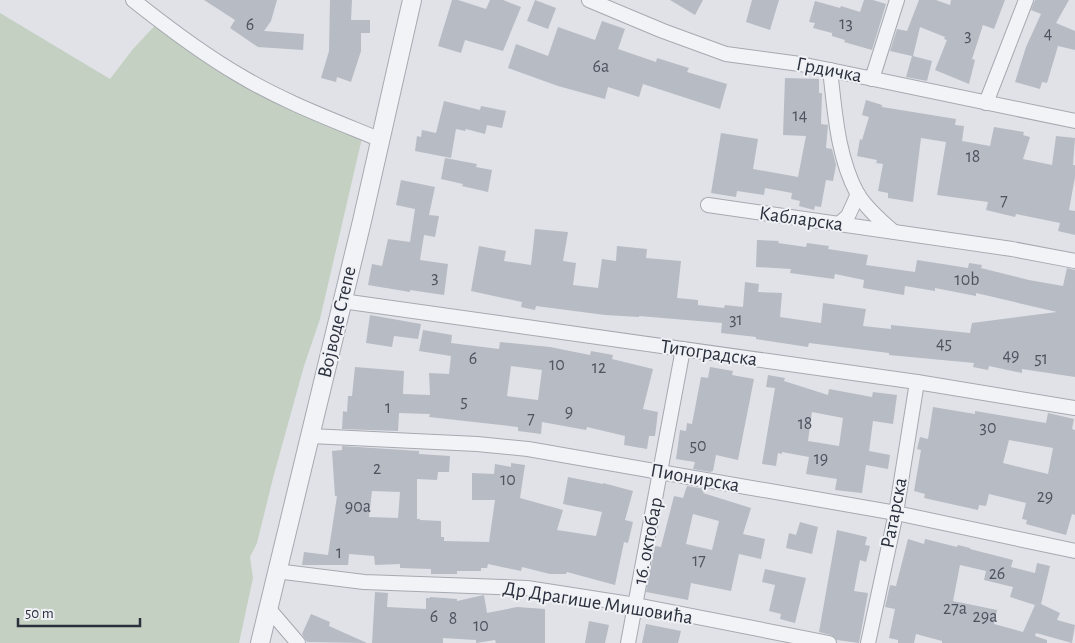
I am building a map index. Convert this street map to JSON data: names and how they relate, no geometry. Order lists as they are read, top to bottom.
{
  "streets": {
    "street": [
      "Грдичка",
      "Кабларска",
      "Војводе Степе",
      "Титоградска",
      "Пионирска",
      "Ратарска",
      "16. октобар",
      "Др Драгише Мишовића"
    ]
  },
  "crossings": [
    ["Грдичка", "Кабларска"],
    ["Војводе Степе", "Титоградска"],
    ["Војводе Степе", "Пионирска"],
    ["Војводе Степе", "Др Драгише Мишовића"],
    ["Титоградска", "Ратарска"],
    ["Титоградска", "16. октобар"],
    ["Пионирска", "Ратарска"],
    ["Пионирска", "16. октобар"],
    ["16. октобар", "Др Драгише Мишовића"]
  ],
  "house_numbers": [
    "13",
    "6",
    "4",
    "3",
    "6a",
    "14",
    "18",
    "7",
    "3",
    "10b",
    "31",
    "45",
    "49",
    "6",
    "51",
    "10",
    "12",
    "5",
    "1",
    "9",
    "7",
    "18",
    "30",
    "50",
    "19",
    "2",
    "10",
    "29",
    "90a",
    "1",
    "17",
    "26",
    "27a",
    "6",
    "29a",
    "8",
    "10"
  ],
  "scale_bar": "50 m"
}
